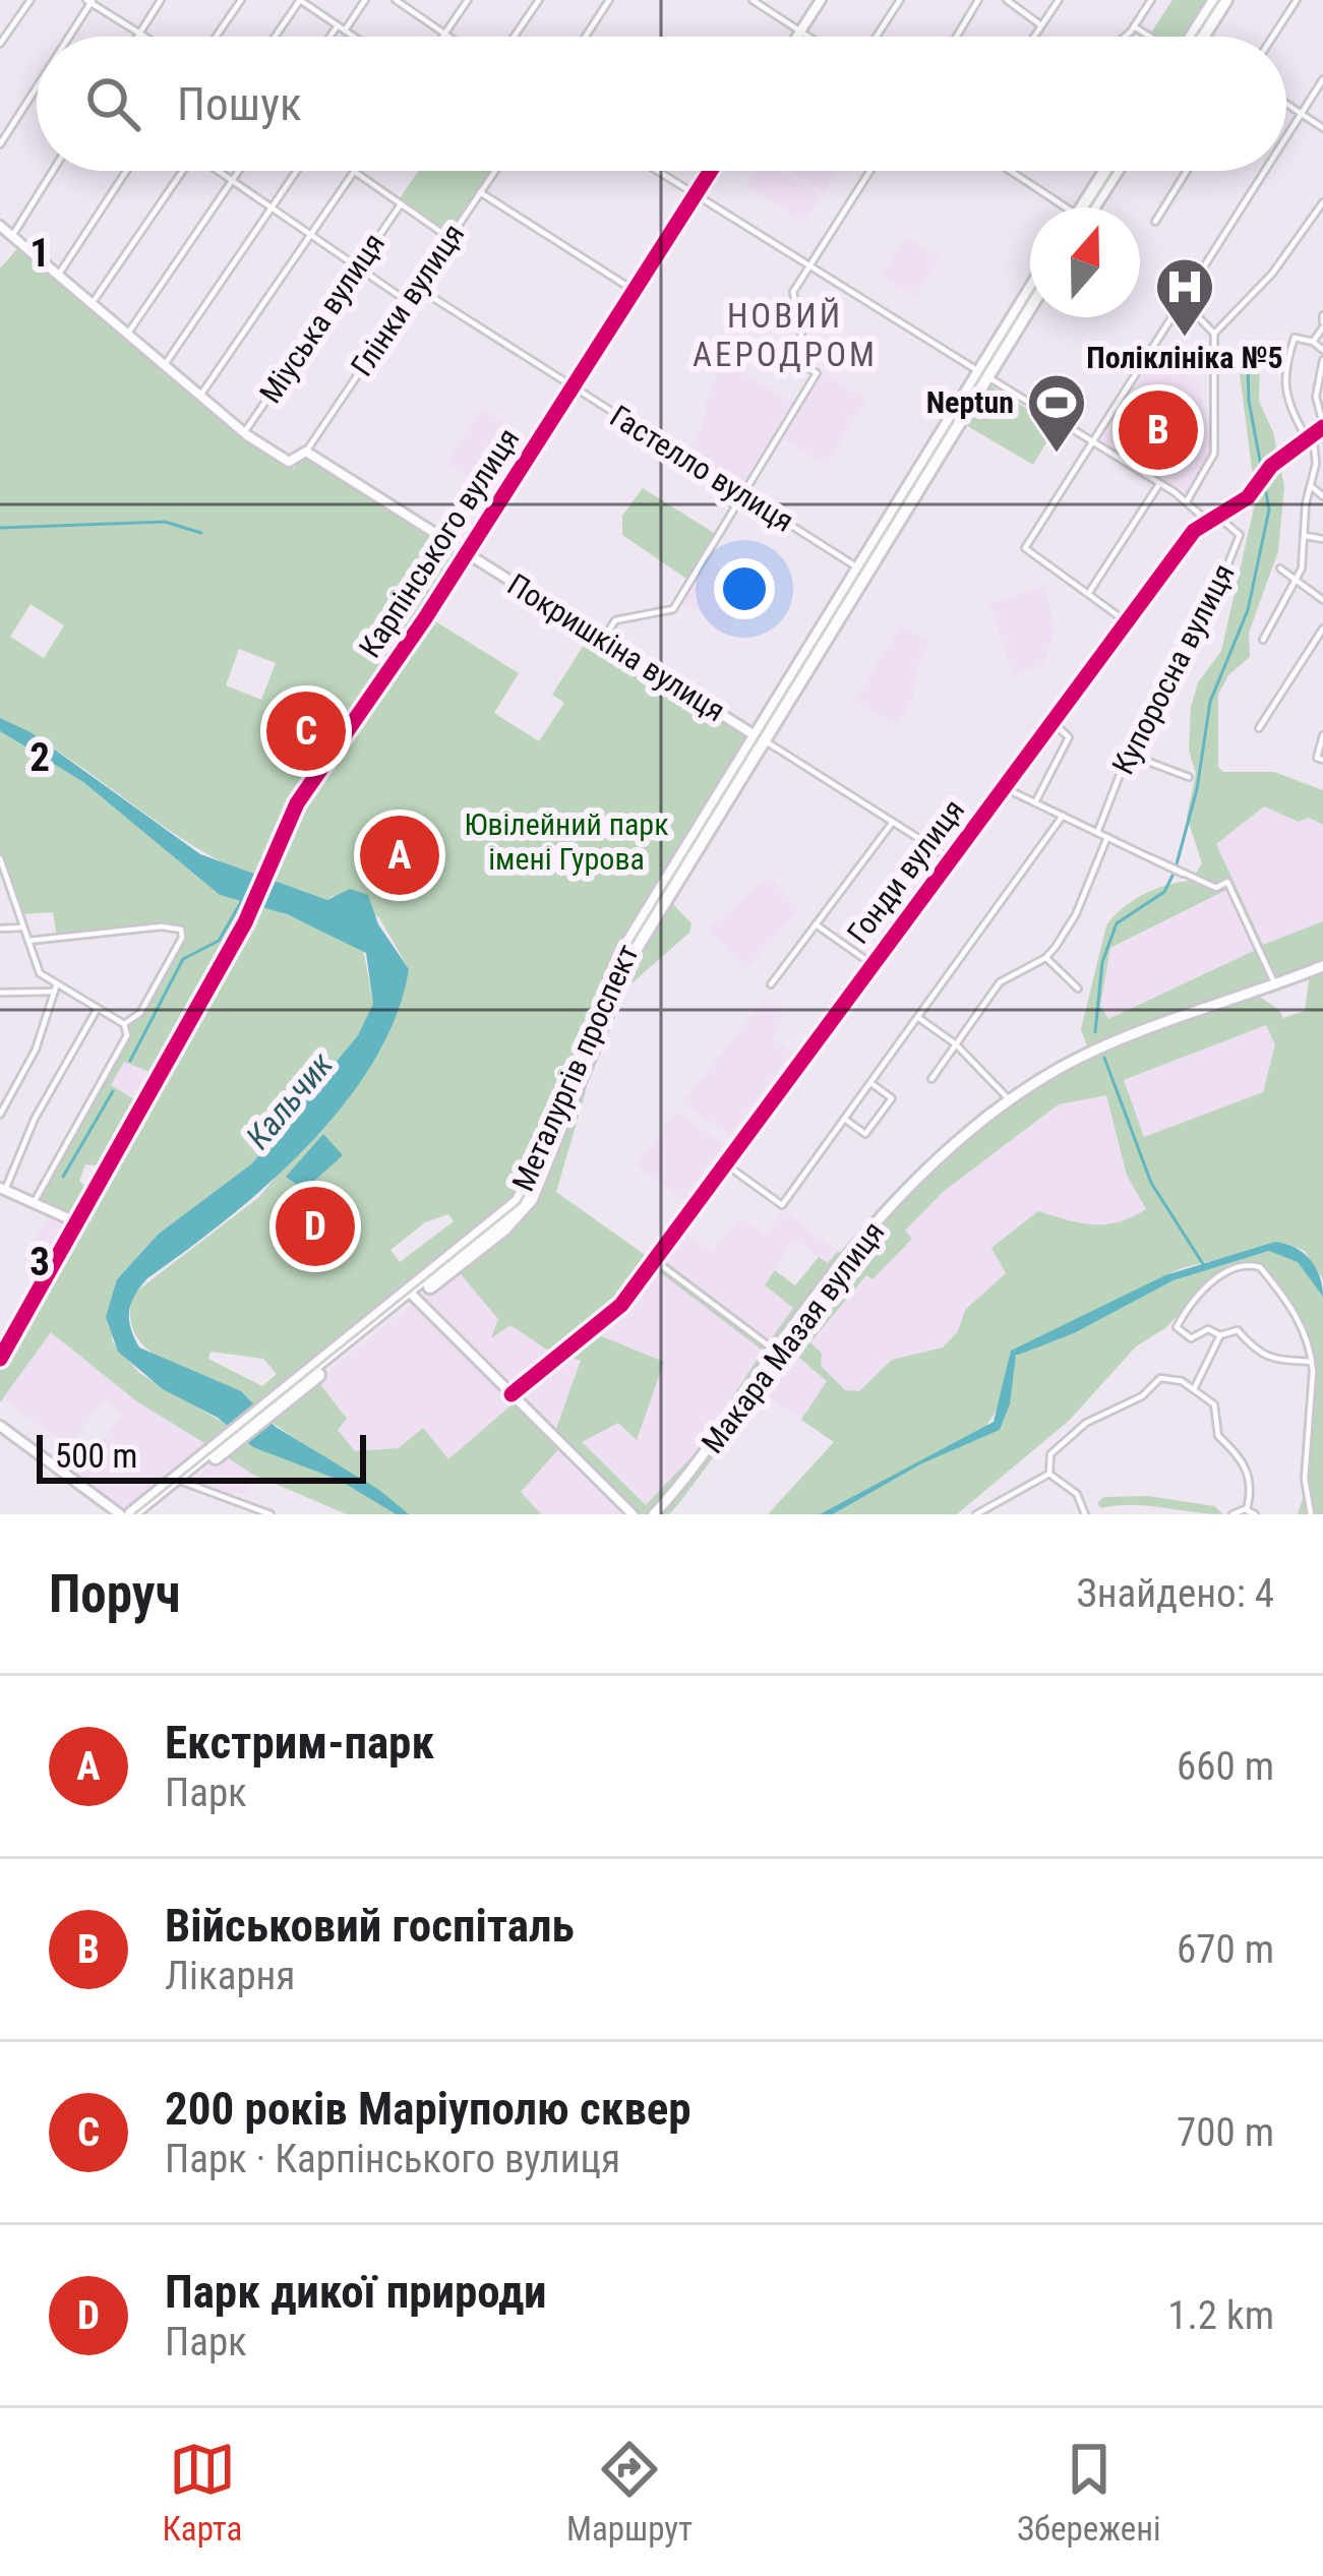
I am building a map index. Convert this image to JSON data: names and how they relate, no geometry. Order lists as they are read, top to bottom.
{
  "streets": {
    "main road": ["Металургів проспект", "Макара Мазая вулиця"],
    "street": [
      "Глінки вулиця",
      "Міуська вулиця",
      "Гастелло вулиця",
      "Карпінського вулиця",
      "Покришкіна вулиця",
      "Купоросна вулиця",
      "Гонди вулиця"
    ]
  },
  "crossings": [
    ["Глінки вулиця", "Міуська вулиця"],
    ["Глінки вулиця", "Гастелло вулиця"],
    ["Глінки вулиця", "Покришкіна вулиця"],
    ["Міуська вулиця", "Покришкіна вулиця"],
    ["Гастелло вулиця", "Карпінського вулиця"],
    ["Гастелло вулиця", "Металургів проспект"],
    ["Карпінського вулиця", "Покришкіна вулиця"],
    ["Покришкіна вулиця", "Гонди вулиця"],
    ["Покришкіна вулиця", "Металургів проспект"]
  ],
  "districts": ["НОВИЙ АЕРОДРОМ"],
  "water": ["Кальчик"],
  "parks": ["Ювілейний парк імені Гурова"],
  "places": {
    "hospital": ["Поліклініка №5"],
    "sports": ["Neptun"]
  },
  "scale_bar": "500 m",
  "north": "top",
  "page": {
    "search": "Пошук",
    "pins": [
      "B",
      "C",
      "A",
      "D"
    ],
    "scale": "500 m",
    "heading": ["Поруч", "Знайдено: 4"],
    "list": [
      {
        "mark": "A",
        "name": "Екстрим-парк",
        "note": "Парк",
        "value": "660 m"
      },
      {
        "mark": "B",
        "name": "Військовий госпіталь",
        "note": "Лікарня",
        "value": "670 m"
      },
      {
        "mark": "C",
        "name": "200 років Маріуполю сквер",
        "note": "Парк · Карпінського вулиця",
        "value": "700 m"
      },
      {
        "mark": "D",
        "name": "Парк дикої природи",
        "note": "Парк",
        "value": "1.2 km"
      }
    ],
    "nav": ["Карта", "Маршрут", "Збережені"]
  },
  "grid": {
    "rows": ["1", "2", "3"]
  }
}
